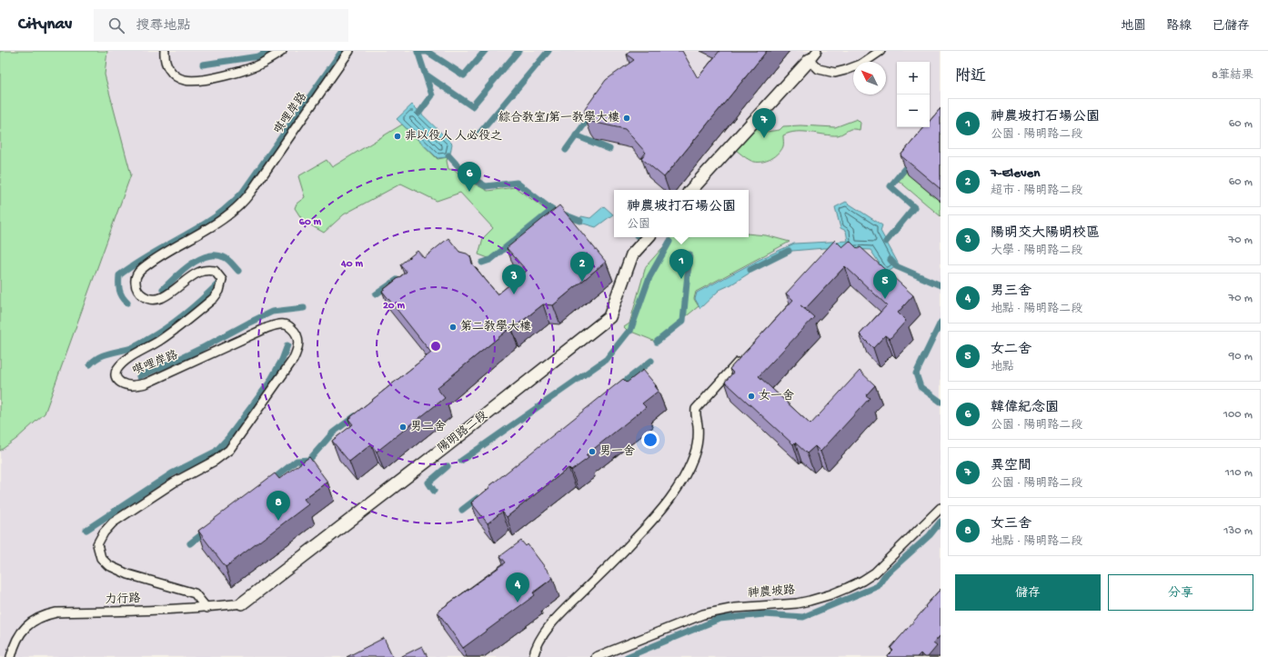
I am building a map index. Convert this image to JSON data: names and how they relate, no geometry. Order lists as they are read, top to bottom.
{
  "streets": {
    "street": ["陽明路二段"],
    "lane": ["唭哩岸路", "神農坡路", "力行路"]
  },
  "crossings": [
    ["唭哩岸路", "力行路"],
    ["陽明路二段", "力行路"]
  ],
  "places": [
    "綜合教室/第一教學大樓",
    "非以役人 人必役之",
    "第二教學大樓",
    "女一舍",
    "男二舍",
    "男一舍"
  ],
  "north": "top left",
  "page": {
    "header": "Citynav",
    "search": "搜尋地點",
    "nav": ["地圖", "路線", "已儲存"],
    "heading": ["附近", "8筆結果"],
    "map_buttons": ["+", "−"],
    "list": [
      {
        "mark": "1",
        "name": "神農坡打石場公園",
        "note": "公園 · 陽明路二段",
        "value": "60 m"
      },
      {
        "mark": "2",
        "name": "7-Eleven",
        "note": "超市 · 陽明路二段",
        "value": "60 m"
      },
      {
        "mark": "3",
        "name": "陽明交大陽明校區",
        "note": "大學 · 陽明路二段",
        "value": "70 m"
      },
      {
        "mark": "4",
        "name": "男三舍",
        "note": "地點 · 陽明路二段",
        "value": "70 m"
      },
      {
        "mark": "5",
        "name": "女二舍",
        "note": "地點",
        "value": "90 m"
      },
      {
        "mark": "6",
        "name": "韓偉紀念園",
        "note": "公園 · 陽明路二段",
        "value": "100 m"
      },
      {
        "mark": "7",
        "name": "異空間",
        "note": "公園 · 陽明路二段",
        "value": "110 m"
      },
      {
        "mark": "8",
        "name": "女三舍",
        "note": "地點 · 陽明路二段",
        "value": "130 m"
      }
    ],
    "pins": [
      "7",
      "6",
      "1",
      "2",
      "3",
      "5",
      "8",
      "4"
    ],
    "popup": ["神農坡打石場公園", "公園"],
    "buttons": ["儲存", "分享"]
  },
  "rings": ["60 m", "40 m", "20 m"]
}
